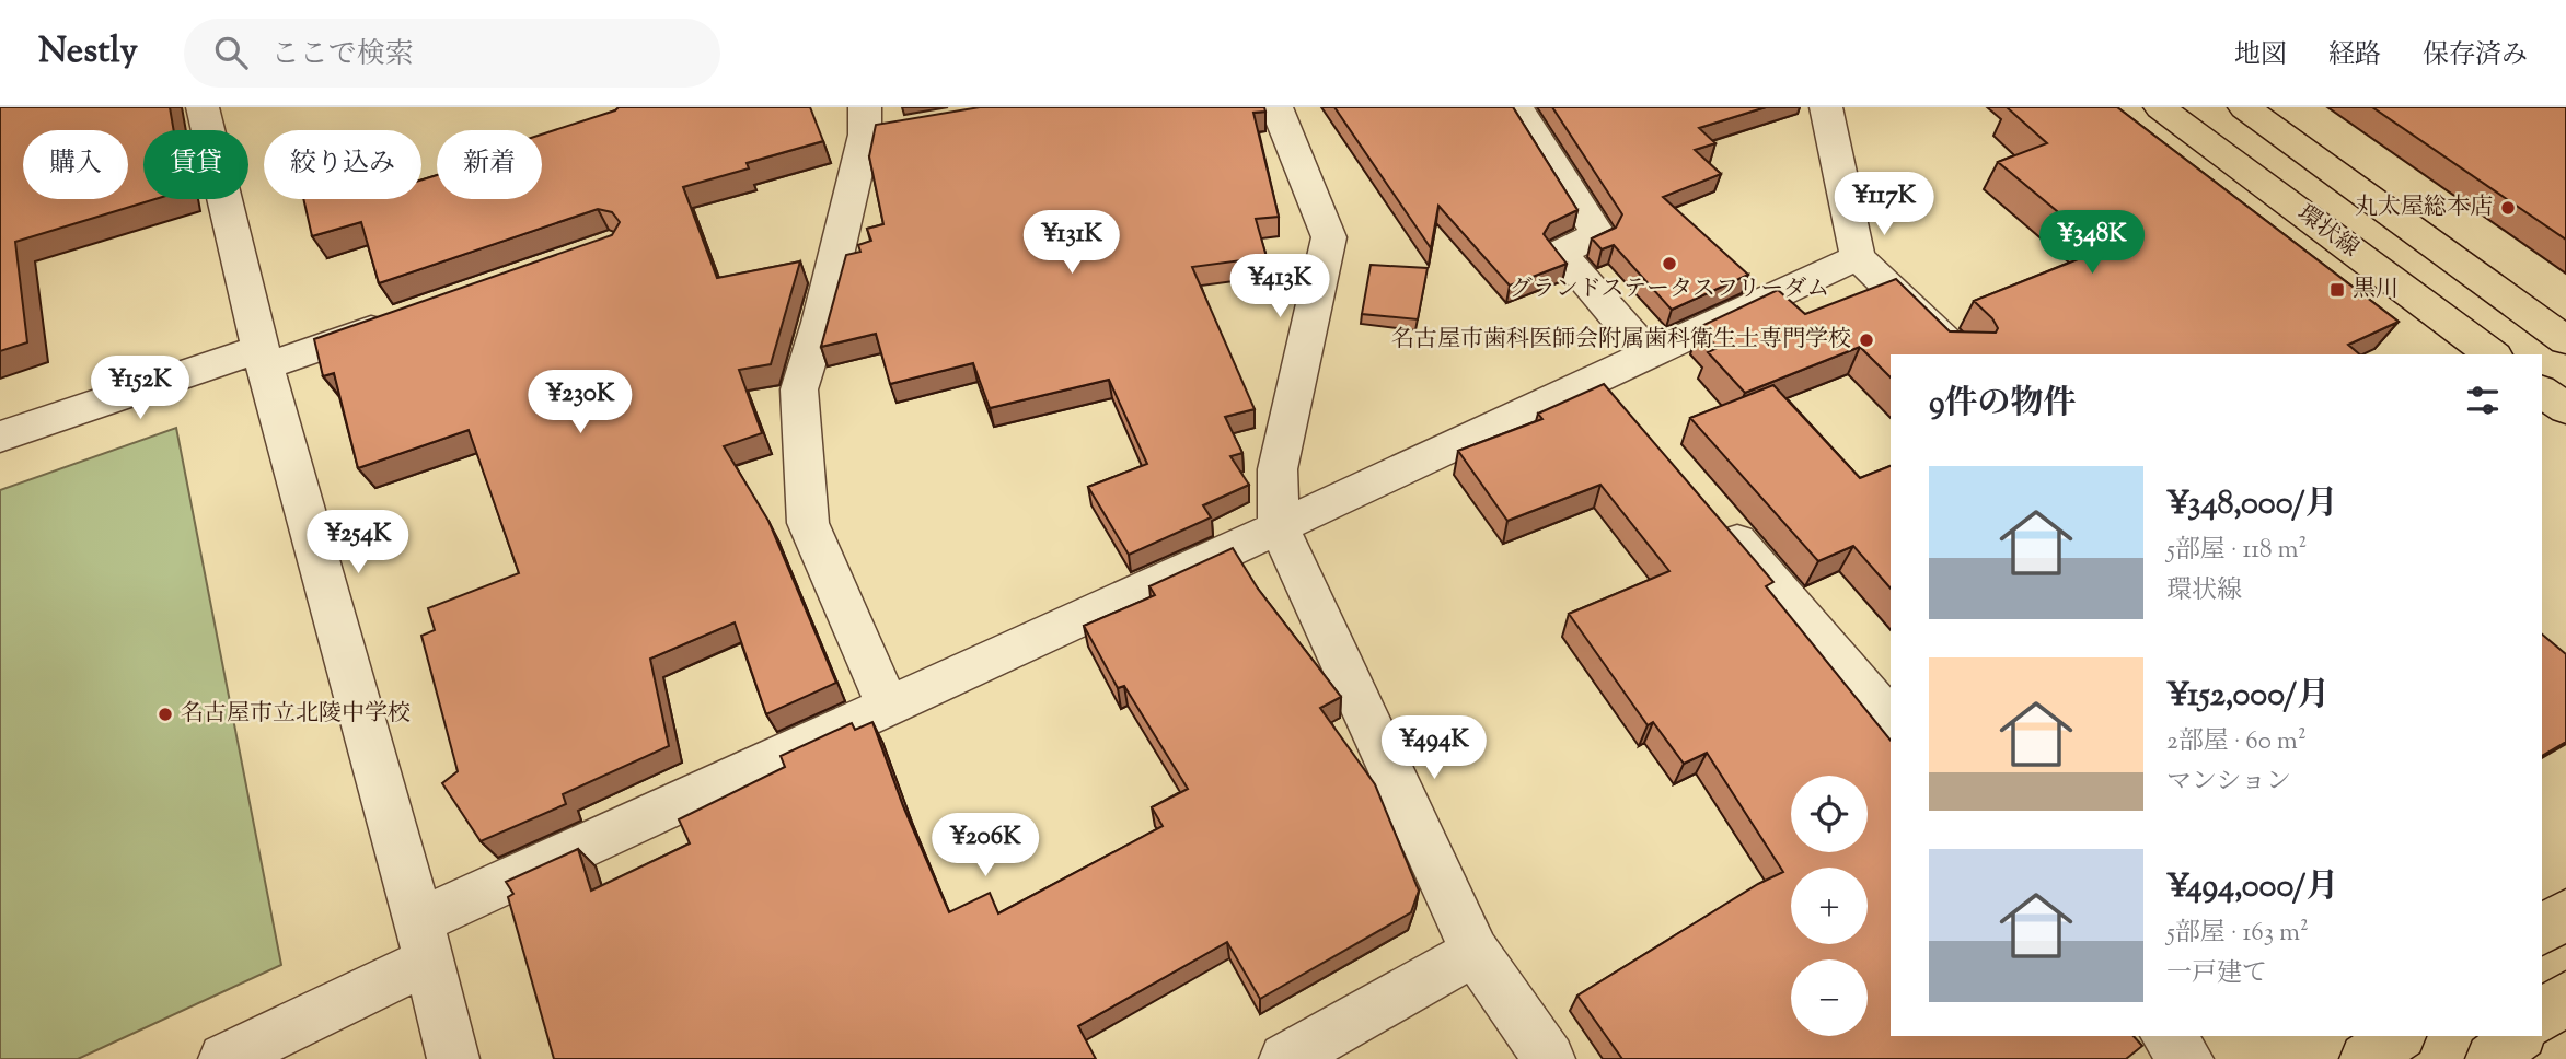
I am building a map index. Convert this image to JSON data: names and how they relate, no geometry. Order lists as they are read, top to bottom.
{
  "streets": {
    "main road": ["環状線"]
  },
  "places": {
    "other": [
      "丸太屋総本店",
      "グランドステータスフリーダム",
      "名古屋市歯科医師会附属歯科衛生士専門学校",
      "名古屋市立北陵中学校"
    ],
    "transit": ["黒川"]
  },
  "page": {
    "header": "Nestly",
    "search": "ここで検索",
    "nav": ["地図", "経路", "保存済み"],
    "chip": [
      "購入",
      "賃貸",
      "絞り込み",
      "新着"
    ],
    "price": [
      "¥117K",
      "¥131K",
      "¥348K",
      "¥413K",
      "¥152K",
      "¥230K",
      "¥254K",
      "¥494K",
      "¥206K"
    ],
    "heading": "9件の物件",
    "list": [
      {
        "name": "¥348,000/月",
        "note": "5部屋 · 118 m² · 環状線"
      },
      {
        "name": "¥152,000/月",
        "note": "2部屋 · 60 m² · マンション"
      },
      {
        "name": "¥494,000/月",
        "note": "5部屋 · 163 m² · 一戸建て"
      }
    ],
    "map_buttons": ["+", "−"]
  }
}
